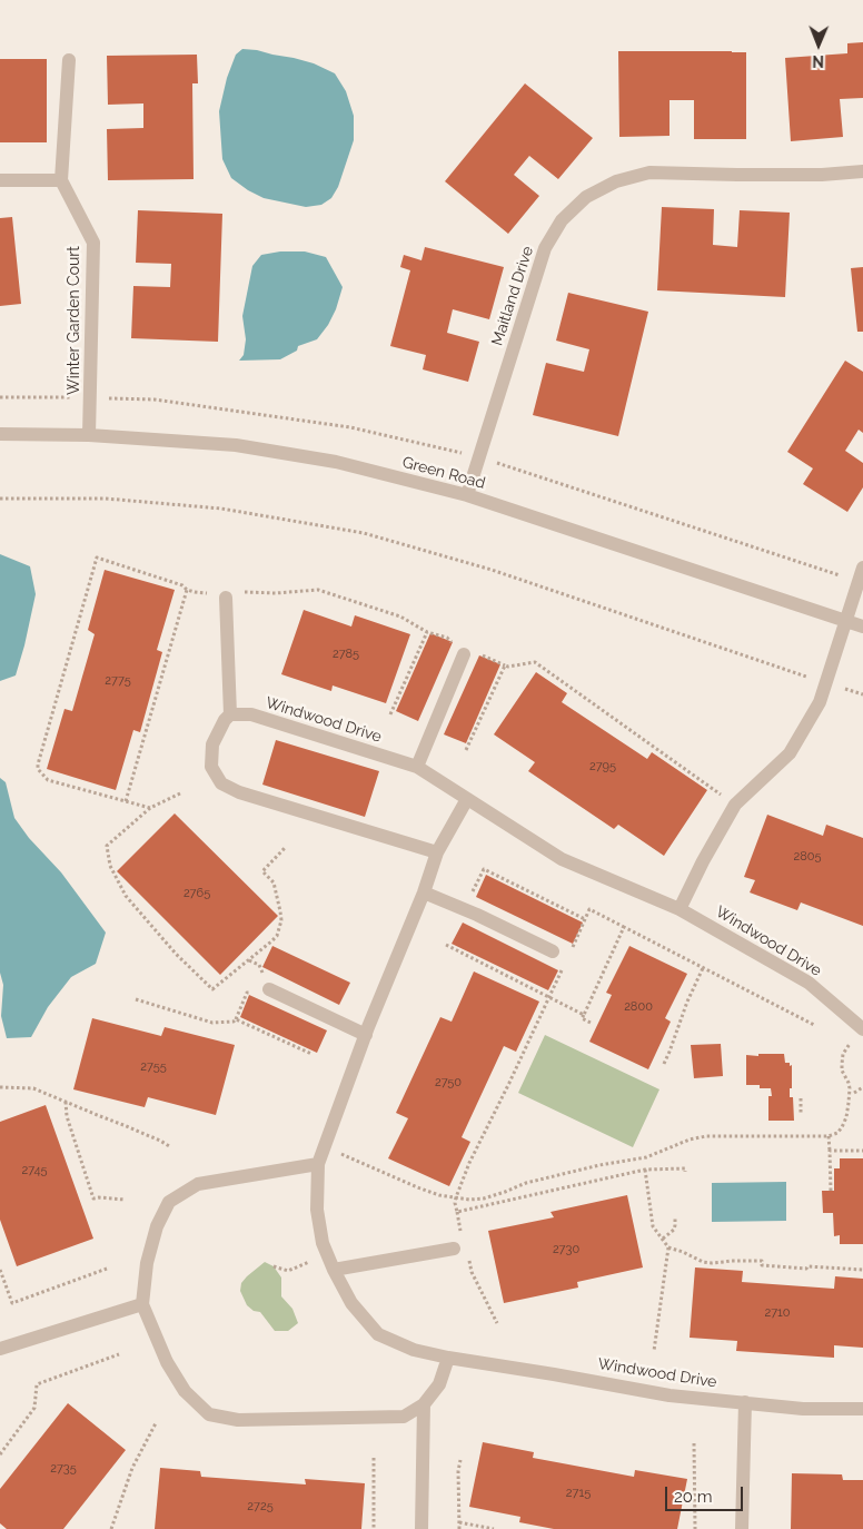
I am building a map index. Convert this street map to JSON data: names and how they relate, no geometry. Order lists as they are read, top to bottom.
{
  "streets": {
    "street": [
      "Maitland Drive",
      "Winter Garden Court",
      "Green Road",
      "Windwood Drive"
    ]
  },
  "crossings": [
    ["Maitland Drive", "Green Road"],
    ["Winter Garden Court", "Green Road"]
  ],
  "house_numbers": [
    "2785",
    "2775",
    "2795",
    "2805",
    "2765",
    "2800",
    "2755",
    "2750",
    "2745",
    "2730",
    "2710",
    "2735",
    "2715",
    "2725"
  ],
  "scale_bar": "20 m",
  "north": "bottom"
}
